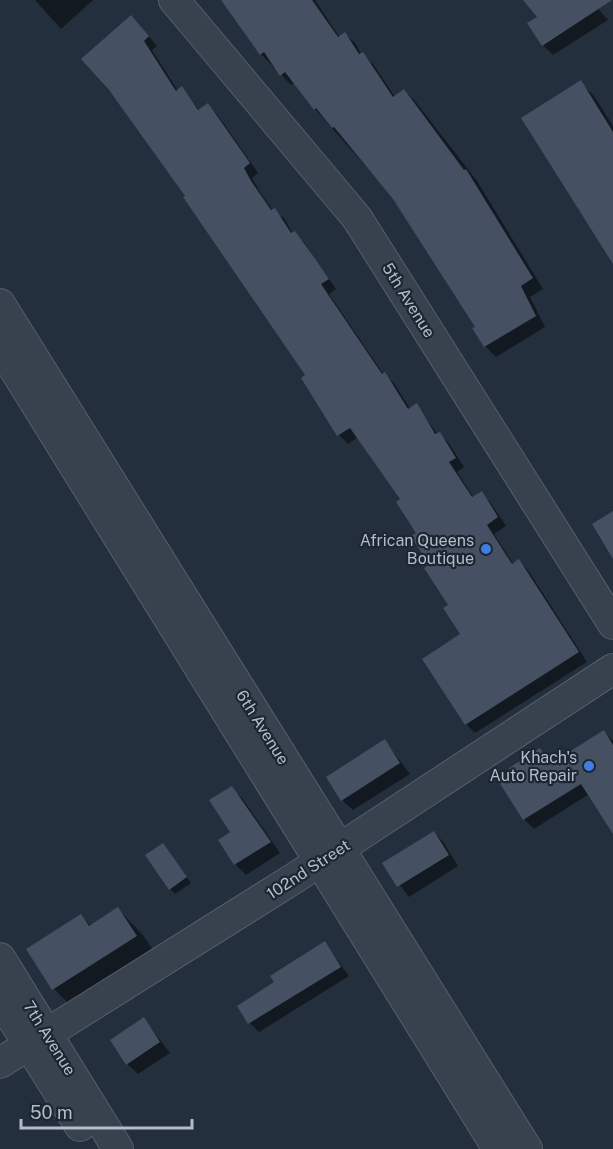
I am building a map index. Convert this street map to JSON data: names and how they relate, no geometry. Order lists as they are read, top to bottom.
{
  "streets": {
    "street": [
      "5th Avenue",
      "6th Avenue",
      "102nd Street",
      "7th Avenue"
    ]
  },
  "crossings": [
    ["6th Avenue", "102nd Street"],
    ["102nd Street", "7th Avenue"]
  ],
  "places": ["African Queens Boutique", "Khach's Auto Repair"],
  "scale_bar": "50 m"
}
